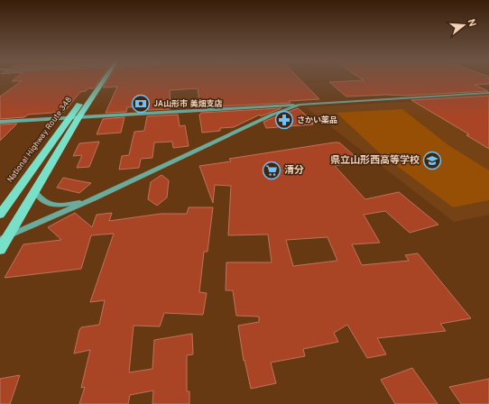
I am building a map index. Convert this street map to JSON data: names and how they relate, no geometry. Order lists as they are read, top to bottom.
{
  "streets": {
    "highway": ["National Highway Route 348"]
  },
  "places": {
    "bank": ["JA山形市 美畑支店"],
    "pharmacy": ["さかい薬品"],
    "school or university": ["県立山形西高等学校"],
    "supermarket": ["清分"]
  },
  "north": "right"
}
